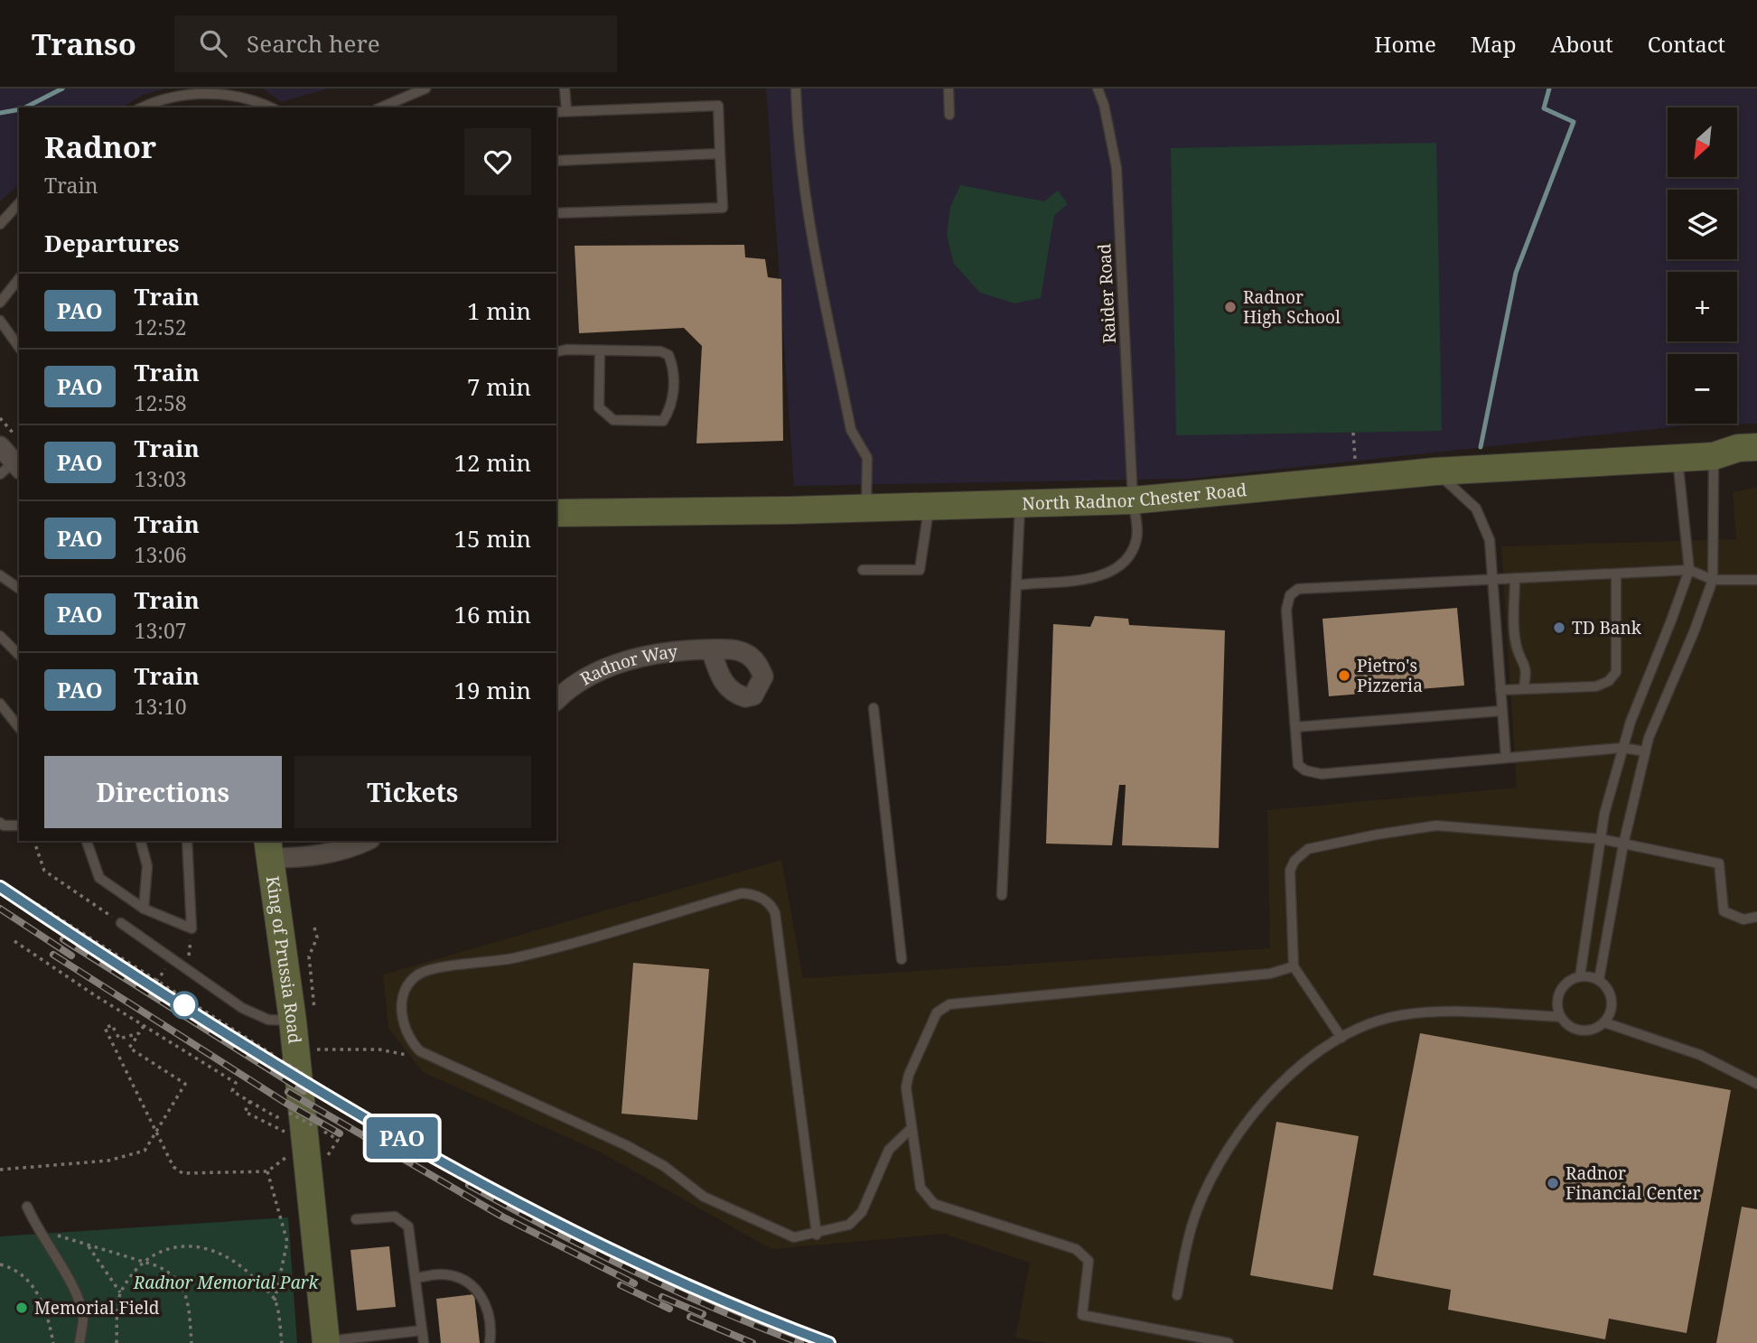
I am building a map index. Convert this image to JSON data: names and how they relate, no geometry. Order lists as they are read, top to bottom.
{
  "streets": {
    "main road": ["North Radnor Chester Road", "King of Prussia Road"],
    "street": ["Radnor Way"],
    "lane": ["Raider Road"]
  },
  "crossings": [
    ["Raider Road", "North Radnor Chester Road"]
  ],
  "parks": ["Radnor Memorial Park"],
  "places": [
    "Radnor High School",
    "TD Bank",
    "Pietro's Pizzeria",
    "Radnor Financial Center",
    "Memorial Field"
  ],
  "north": "bottom left",
  "page": {
    "header": "Transo",
    "search": "Search here",
    "nav": [
      "Home",
      "Map",
      "About",
      "Contact"
    ],
    "on_map": "PAO",
    "map_buttons": ["+", "−"],
    "heading": [
      ["Radnor", "Train"],
      "Departures"
    ],
    "list": [
      {
        "mark": "PAO",
        "name": "Train",
        "note": "12:52",
        "value": "1 min"
      },
      {
        "mark": "PAO",
        "name": "Train",
        "note": "12:58",
        "value": "7 min"
      },
      {
        "mark": "PAO",
        "name": "Train",
        "note": "13:03",
        "value": "12 min"
      },
      {
        "mark": "PAO",
        "name": "Train",
        "note": "13:06",
        "value": "15 min"
      },
      {
        "mark": "PAO",
        "name": "Train",
        "note": "13:07",
        "value": "16 min"
      },
      {
        "mark": "PAO",
        "name": "Train",
        "note": "13:10",
        "value": "19 min"
      }
    ],
    "buttons": ["Directions", "Tickets"]
  }
}
